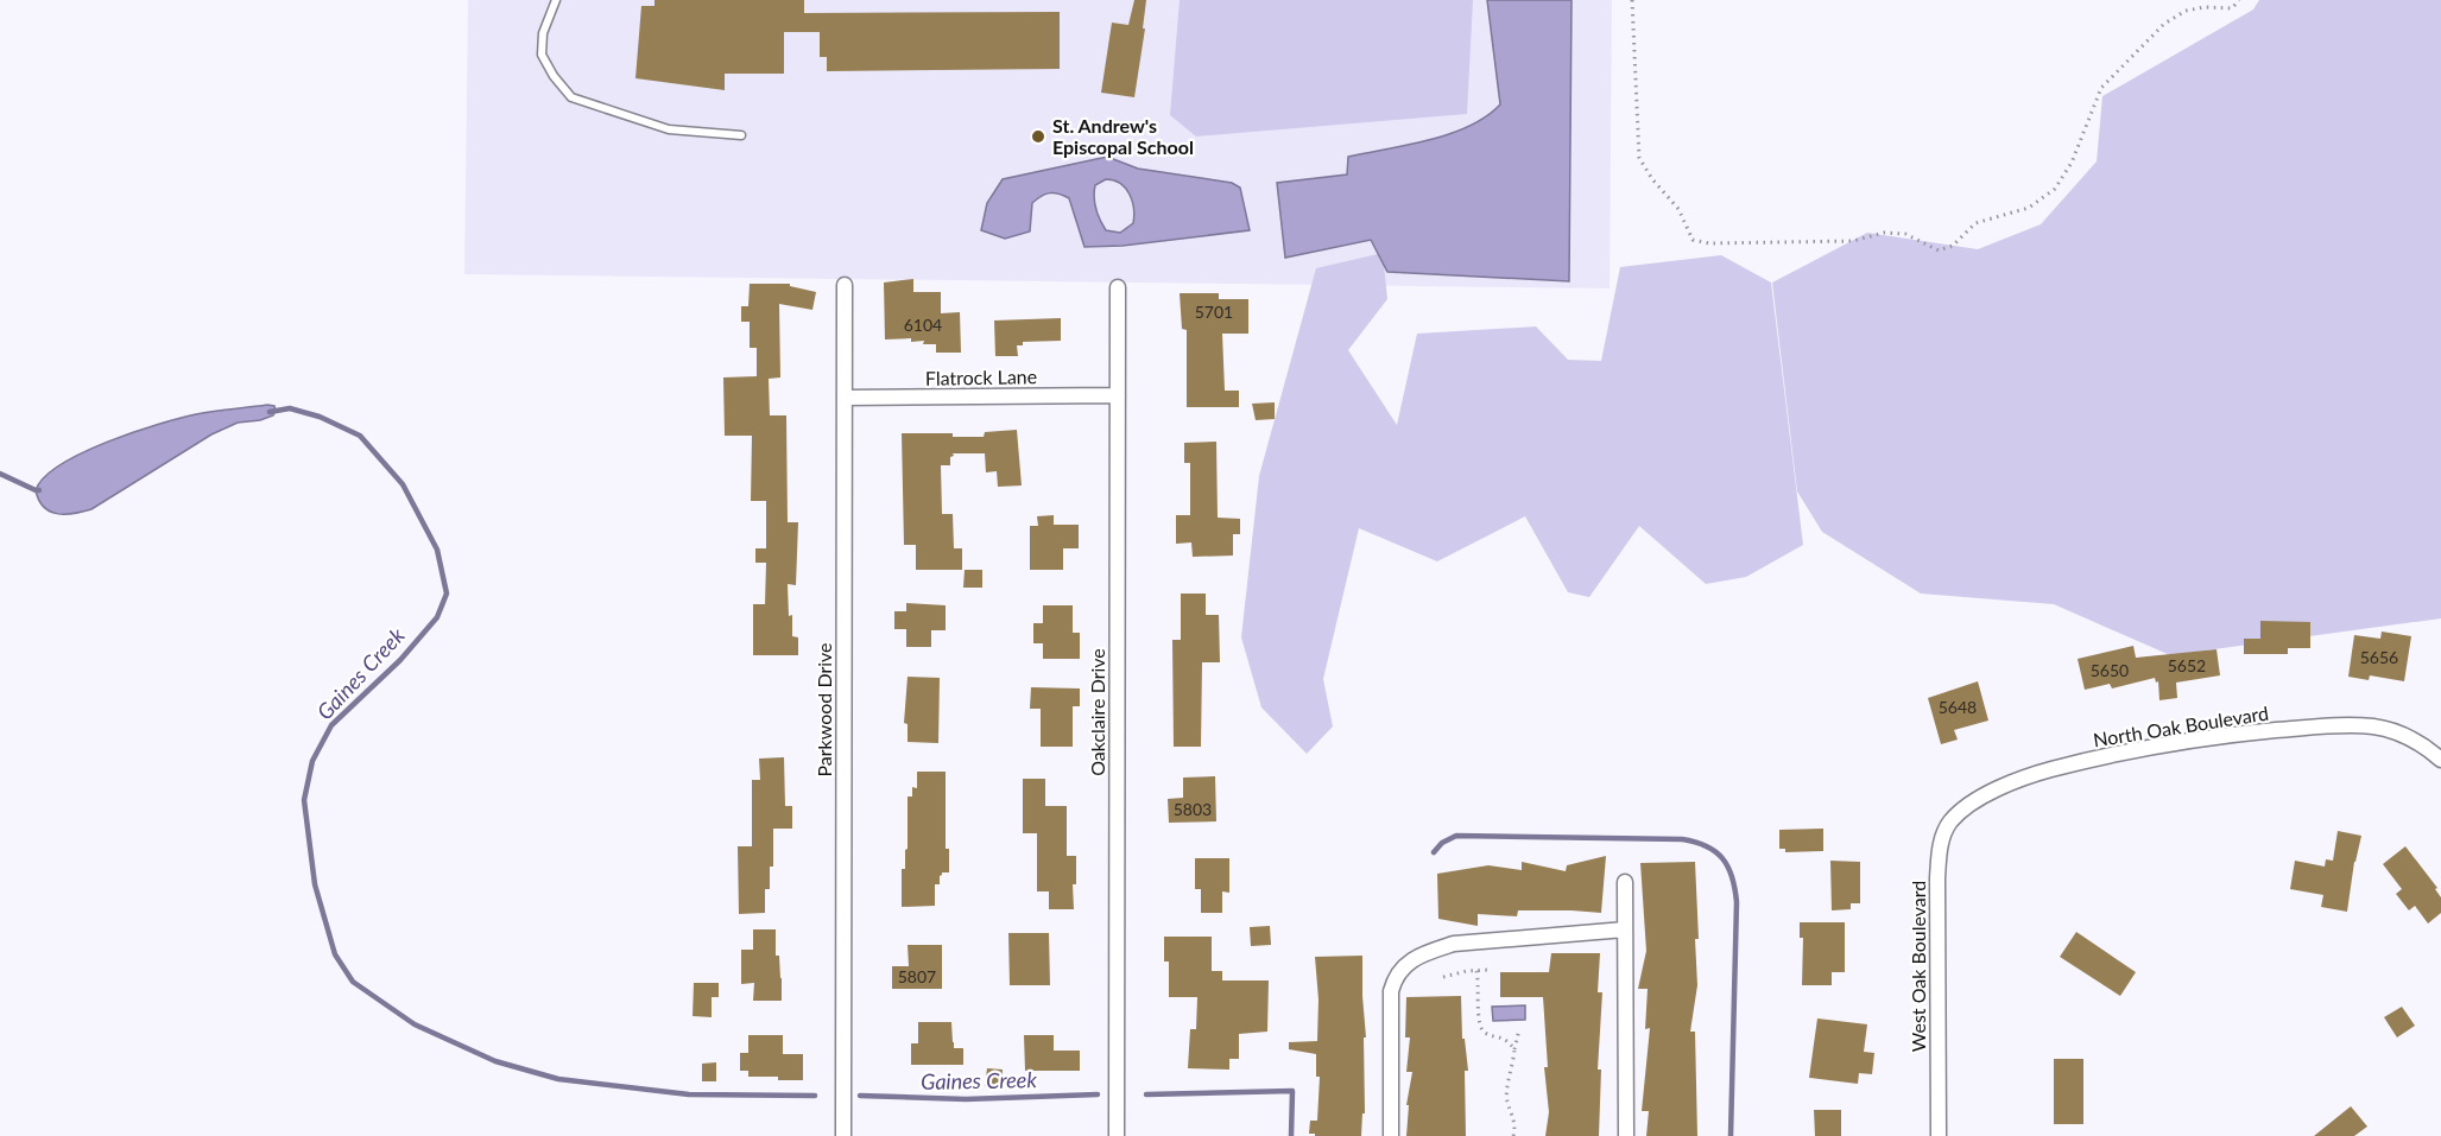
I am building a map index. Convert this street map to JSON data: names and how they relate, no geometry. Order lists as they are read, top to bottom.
{
  "streets": {
    "street": [
      "Flatrock Lane",
      "Parkwood Drive",
      "Oakclaire Drive",
      "North Oak Boulevard",
      "West Oak Boulevard"
    ]
  },
  "crossings": [
    ["Flatrock Lane", "Parkwood Drive"],
    ["Flatrock Lane", "Oakclaire Drive"],
    ["North Oak Boulevard", "West Oak Boulevard"]
  ],
  "water": ["Gaines Creek"],
  "places": ["St. Andrew's Episcopal School"],
  "house_numbers": [
    "5701",
    "6104",
    "5656",
    "5652",
    "5650",
    "5648",
    "5803",
    "5807"
  ]
}
